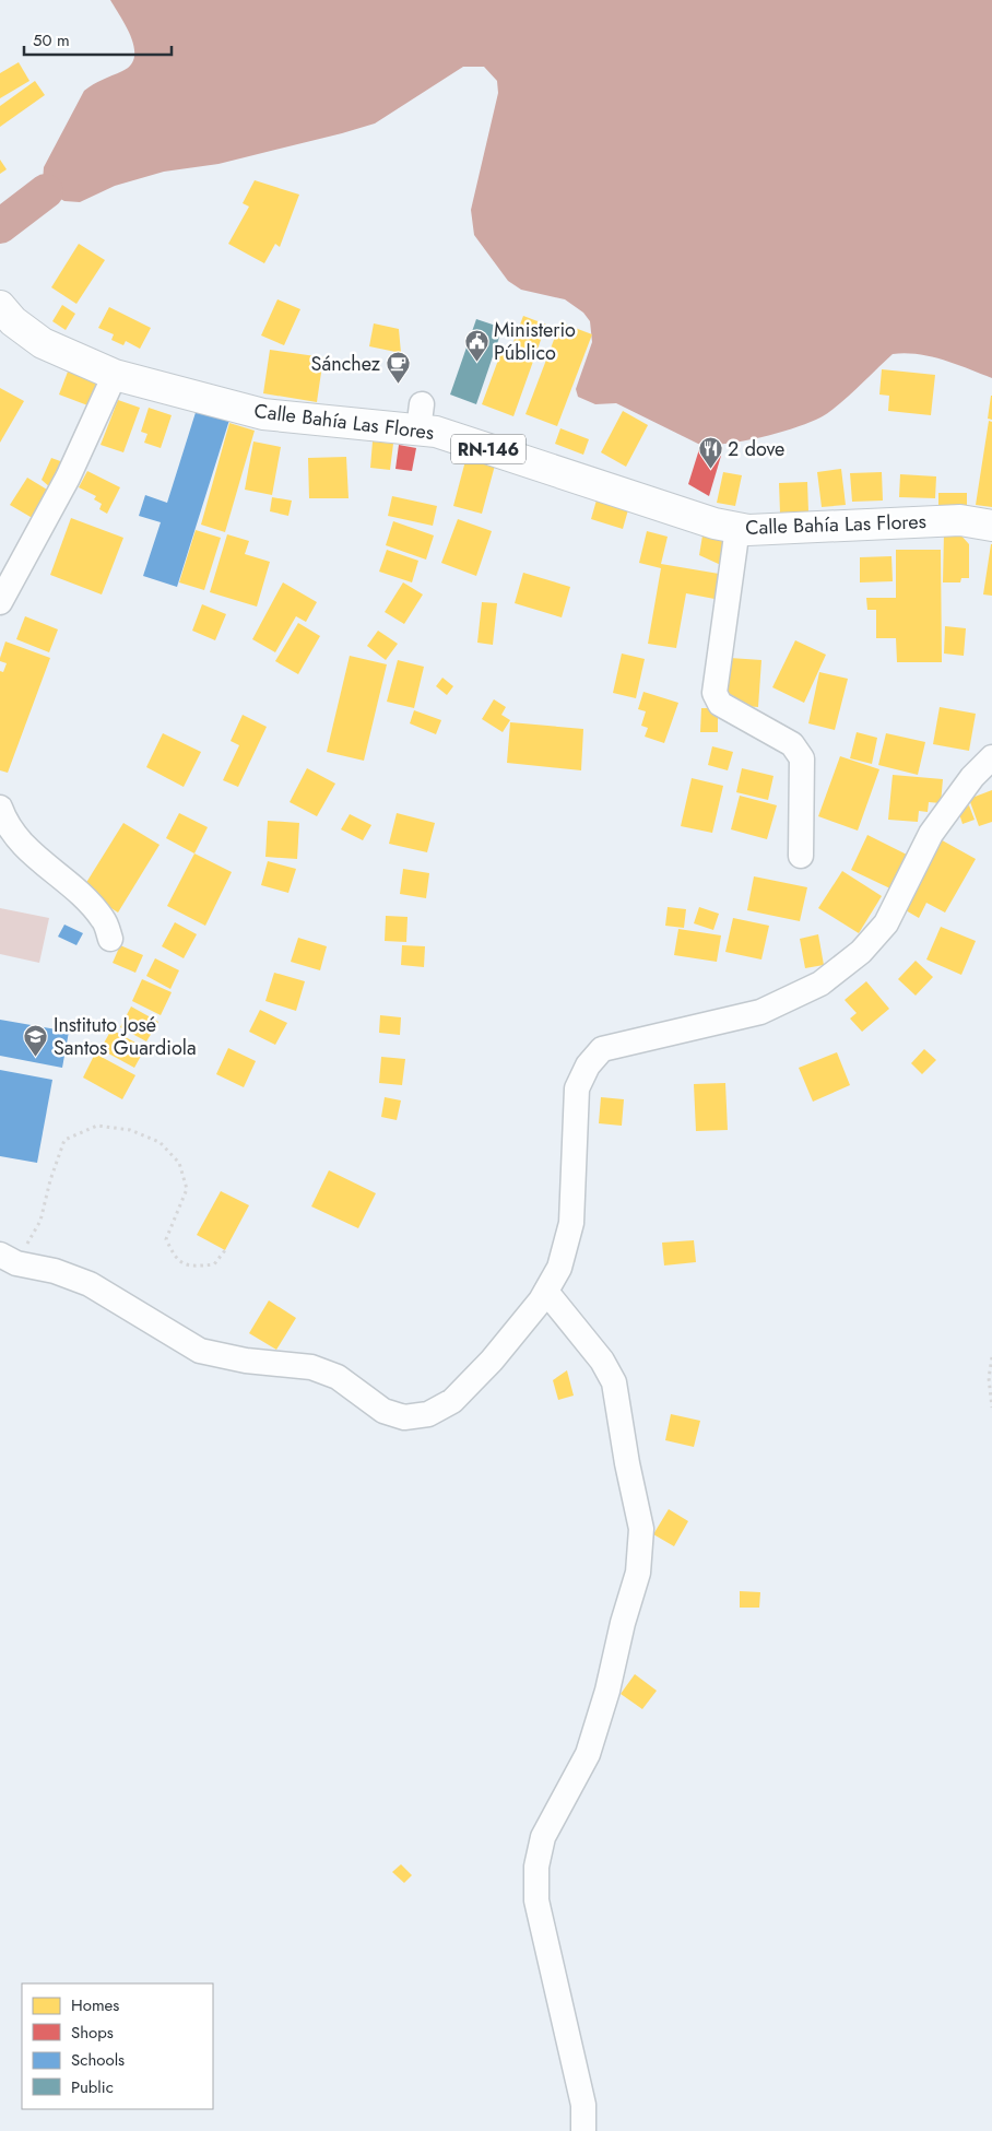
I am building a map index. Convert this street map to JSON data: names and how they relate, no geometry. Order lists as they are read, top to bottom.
{
  "streets": {
    "main road": ["Calle Bahía Las Flores", "RN-146"]
  },
  "places": {
    "public building": ["Ministerio Público"],
    "cafe": ["Sánchez"],
    "restaurant": ["2 dove"],
    "school or university": ["Instituto José Santos Guardiola"]
  },
  "legend": [
    "Homes",
    "Shops",
    "Schools",
    "Public"
  ],
  "scale_bar": "50 m"
}
